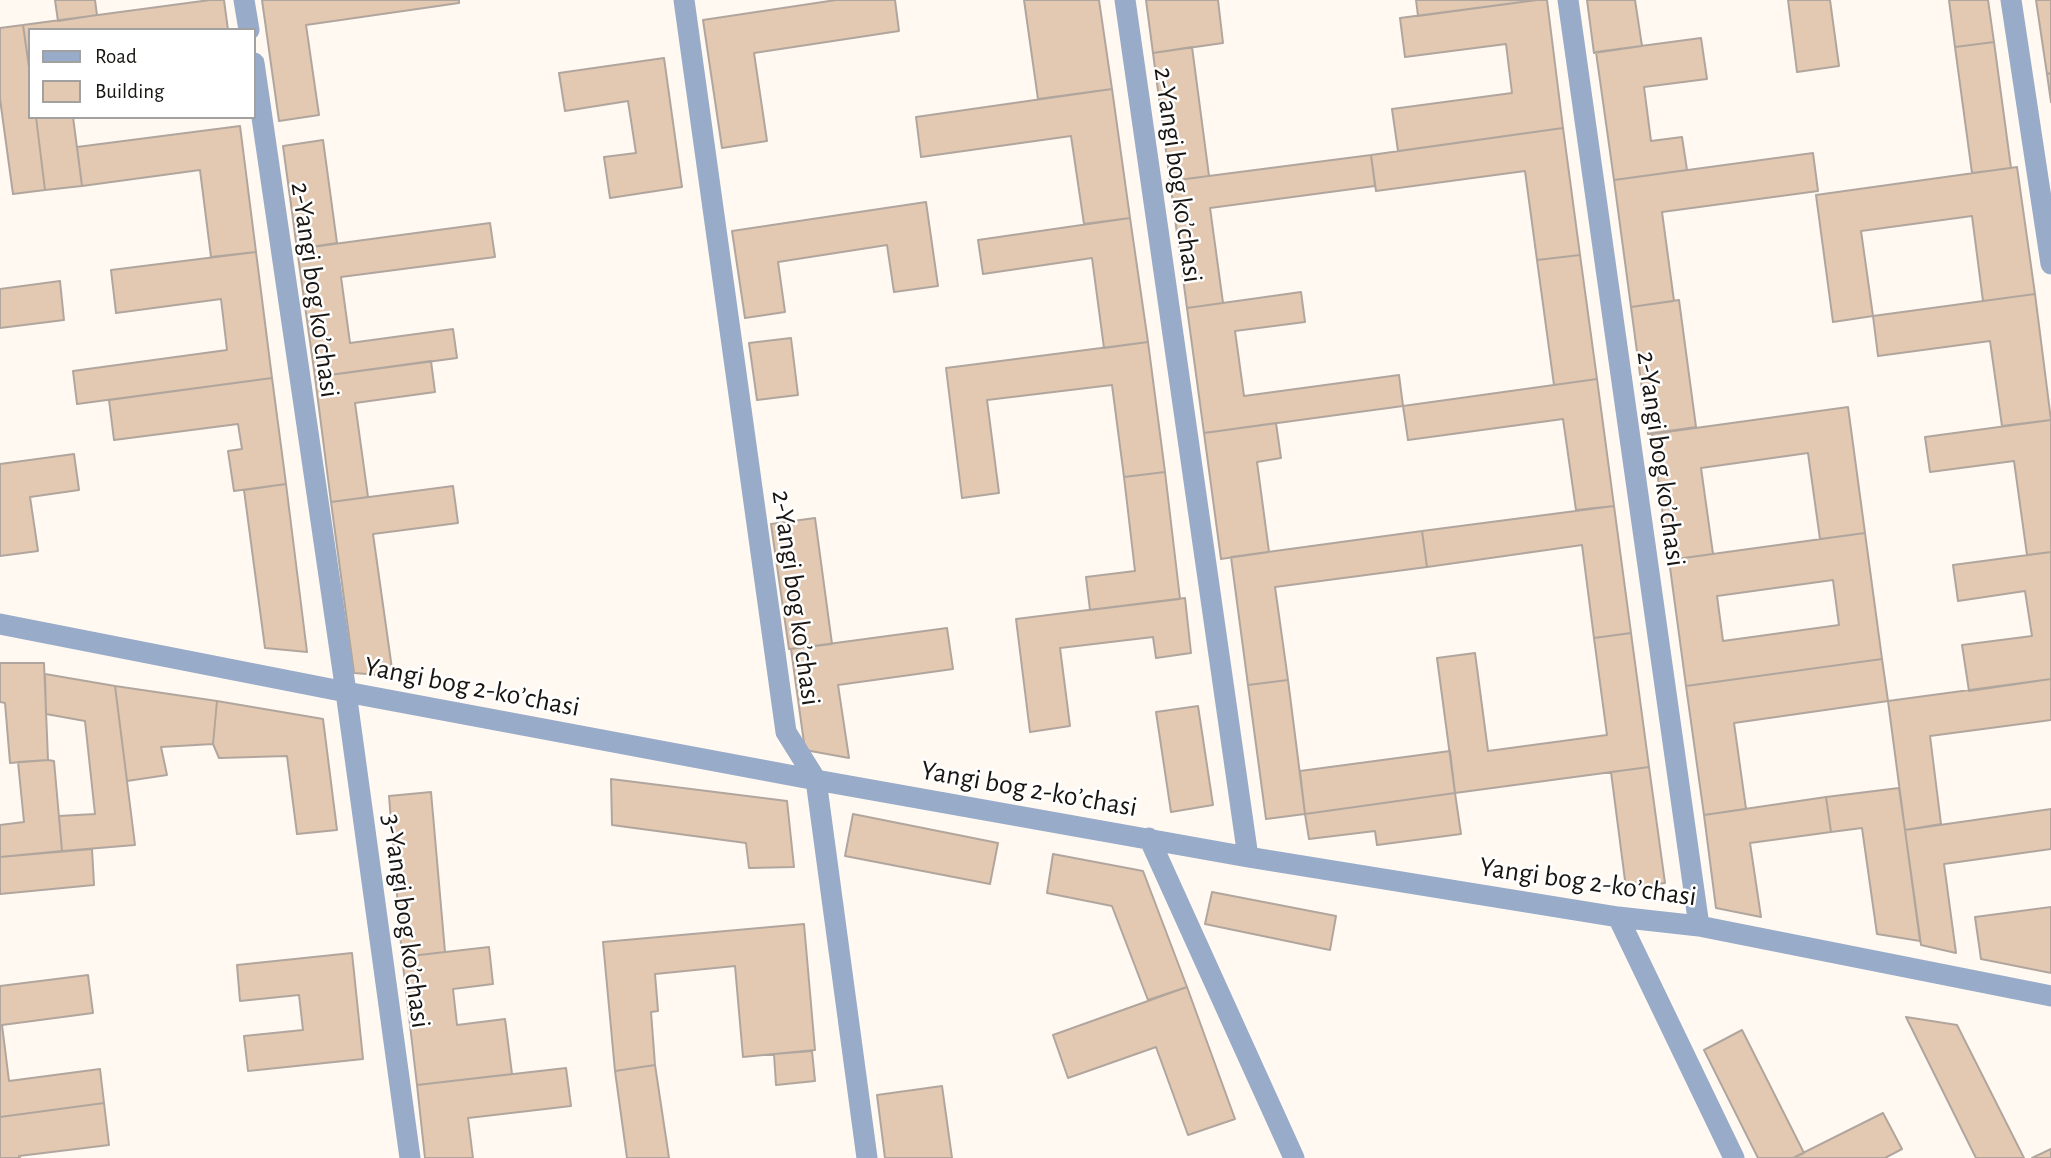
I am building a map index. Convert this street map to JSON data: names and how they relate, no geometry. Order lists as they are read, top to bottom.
{
  "streets": {
    "street": ["2-Yangi bog koʼchasi", "Yangi bog 2-koʼchasi", "3-Yangi bog koʼchasi"]
  },
  "crossings": [
    ["2-Yangi bog koʼchasi", "Yangi bog 2-koʼchasi"],
    ["2-Yangi bog koʼchasi", "3-Yangi bog koʼchasi"],
    ["Yangi bog 2-koʼchasi", "3-Yangi bog koʼchasi"]
  ],
  "legend": ["Road", "Building"]
}
